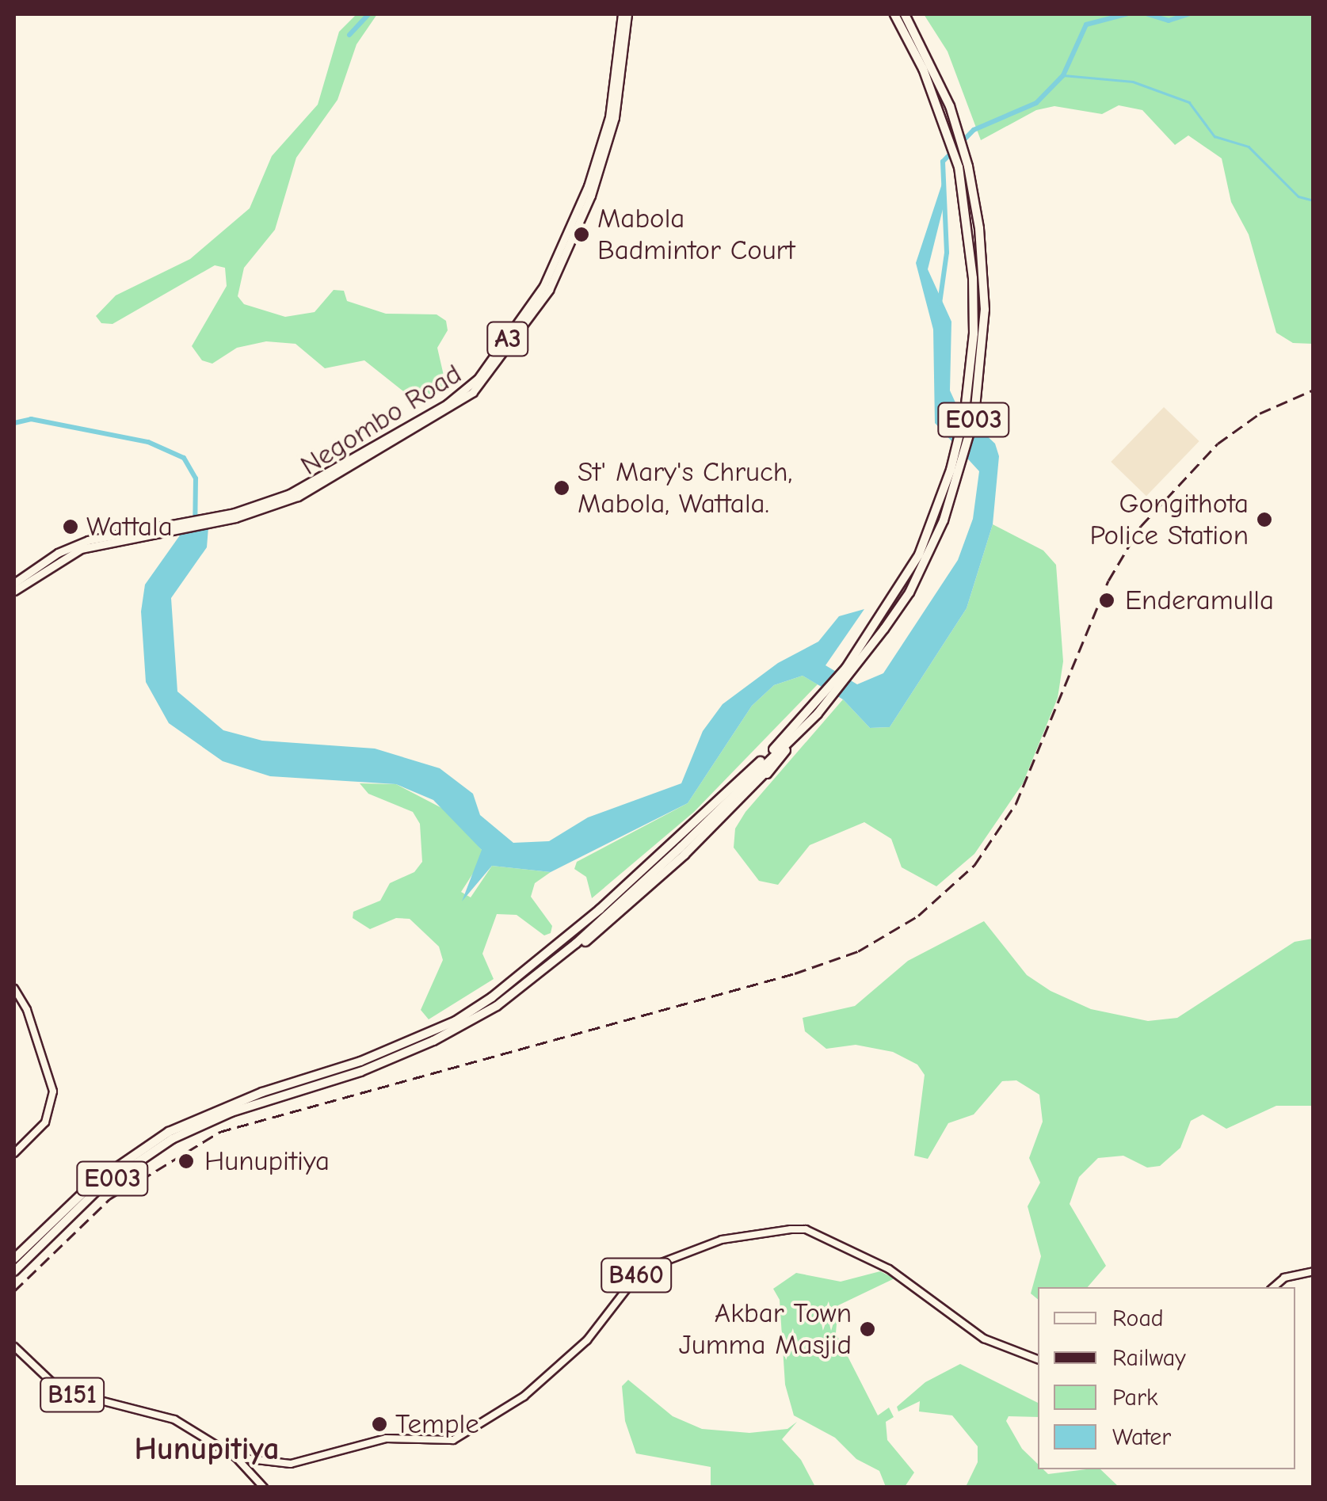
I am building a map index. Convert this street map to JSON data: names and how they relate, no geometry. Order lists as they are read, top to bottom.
{
  "streets": {
    "highway": ["A3", "Negombo Road", "E003"],
    "main road": ["B460", "B151"]
  },
  "crossings": [
    ["B460", "B151"]
  ],
  "districts": ["Hunupitiya"],
  "places": [
    "Mabola Badmintor Court",
    "St' Mary's Chruch, Mabola, Wattala.",
    "Gongithota Police Station",
    "Wattala",
    "Enderamulla",
    "Hunupitiya",
    "Akbar Town Jumma Masjid",
    "Temple"
  ],
  "legend": [
    "Road",
    "Railway",
    "Park",
    "Water"
  ]
}
